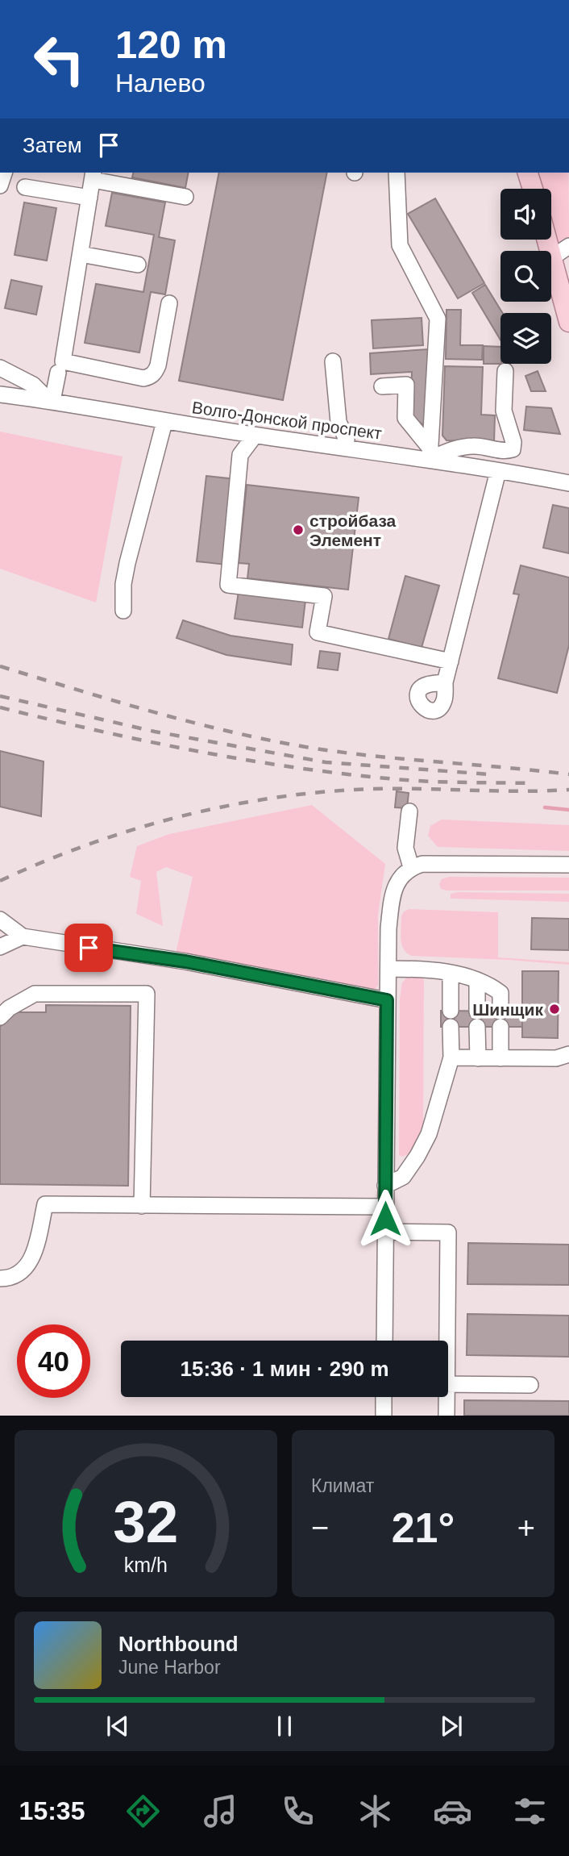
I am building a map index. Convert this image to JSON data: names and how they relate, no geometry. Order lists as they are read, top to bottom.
{
  "streets": {
    "street": ["Волго-Донской проспект"]
  },
  "places": ["стройбаза Элемент", "Шинщик"],
  "page": {
    "turn": ["120 m", "Налево"],
    "then": "Затем",
    "limit": "40",
    "trip": "15:36 · 1 мин · 290 m",
    "tile": "Климат",
    "heat": ["−", "21°", "+"],
    "song": ["Northbound", "June Harbor"],
    "tabs": "15:35",
    "gauge": ["32", "km/h"]
  }
}
